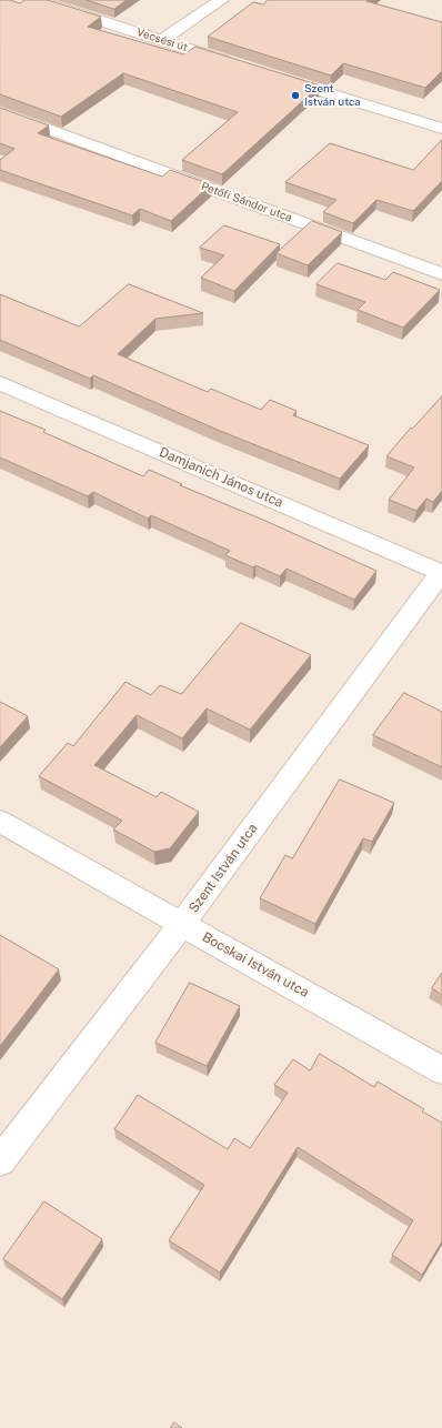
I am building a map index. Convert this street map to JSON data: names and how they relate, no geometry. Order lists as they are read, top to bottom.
{
  "streets": {
    "street": [
      "Vecsési út",
      "Petőfi Sándor utca",
      "Damjanich János utca",
      "Szent István utca",
      "Bocskai István utca"
    ]
  },
  "crossings": [
    ["Damjanich János utca", "Szent István utca"],
    ["Szent István utca", "Bocskai István utca"]
  ],
  "places": ["Szent István utca"]
}
